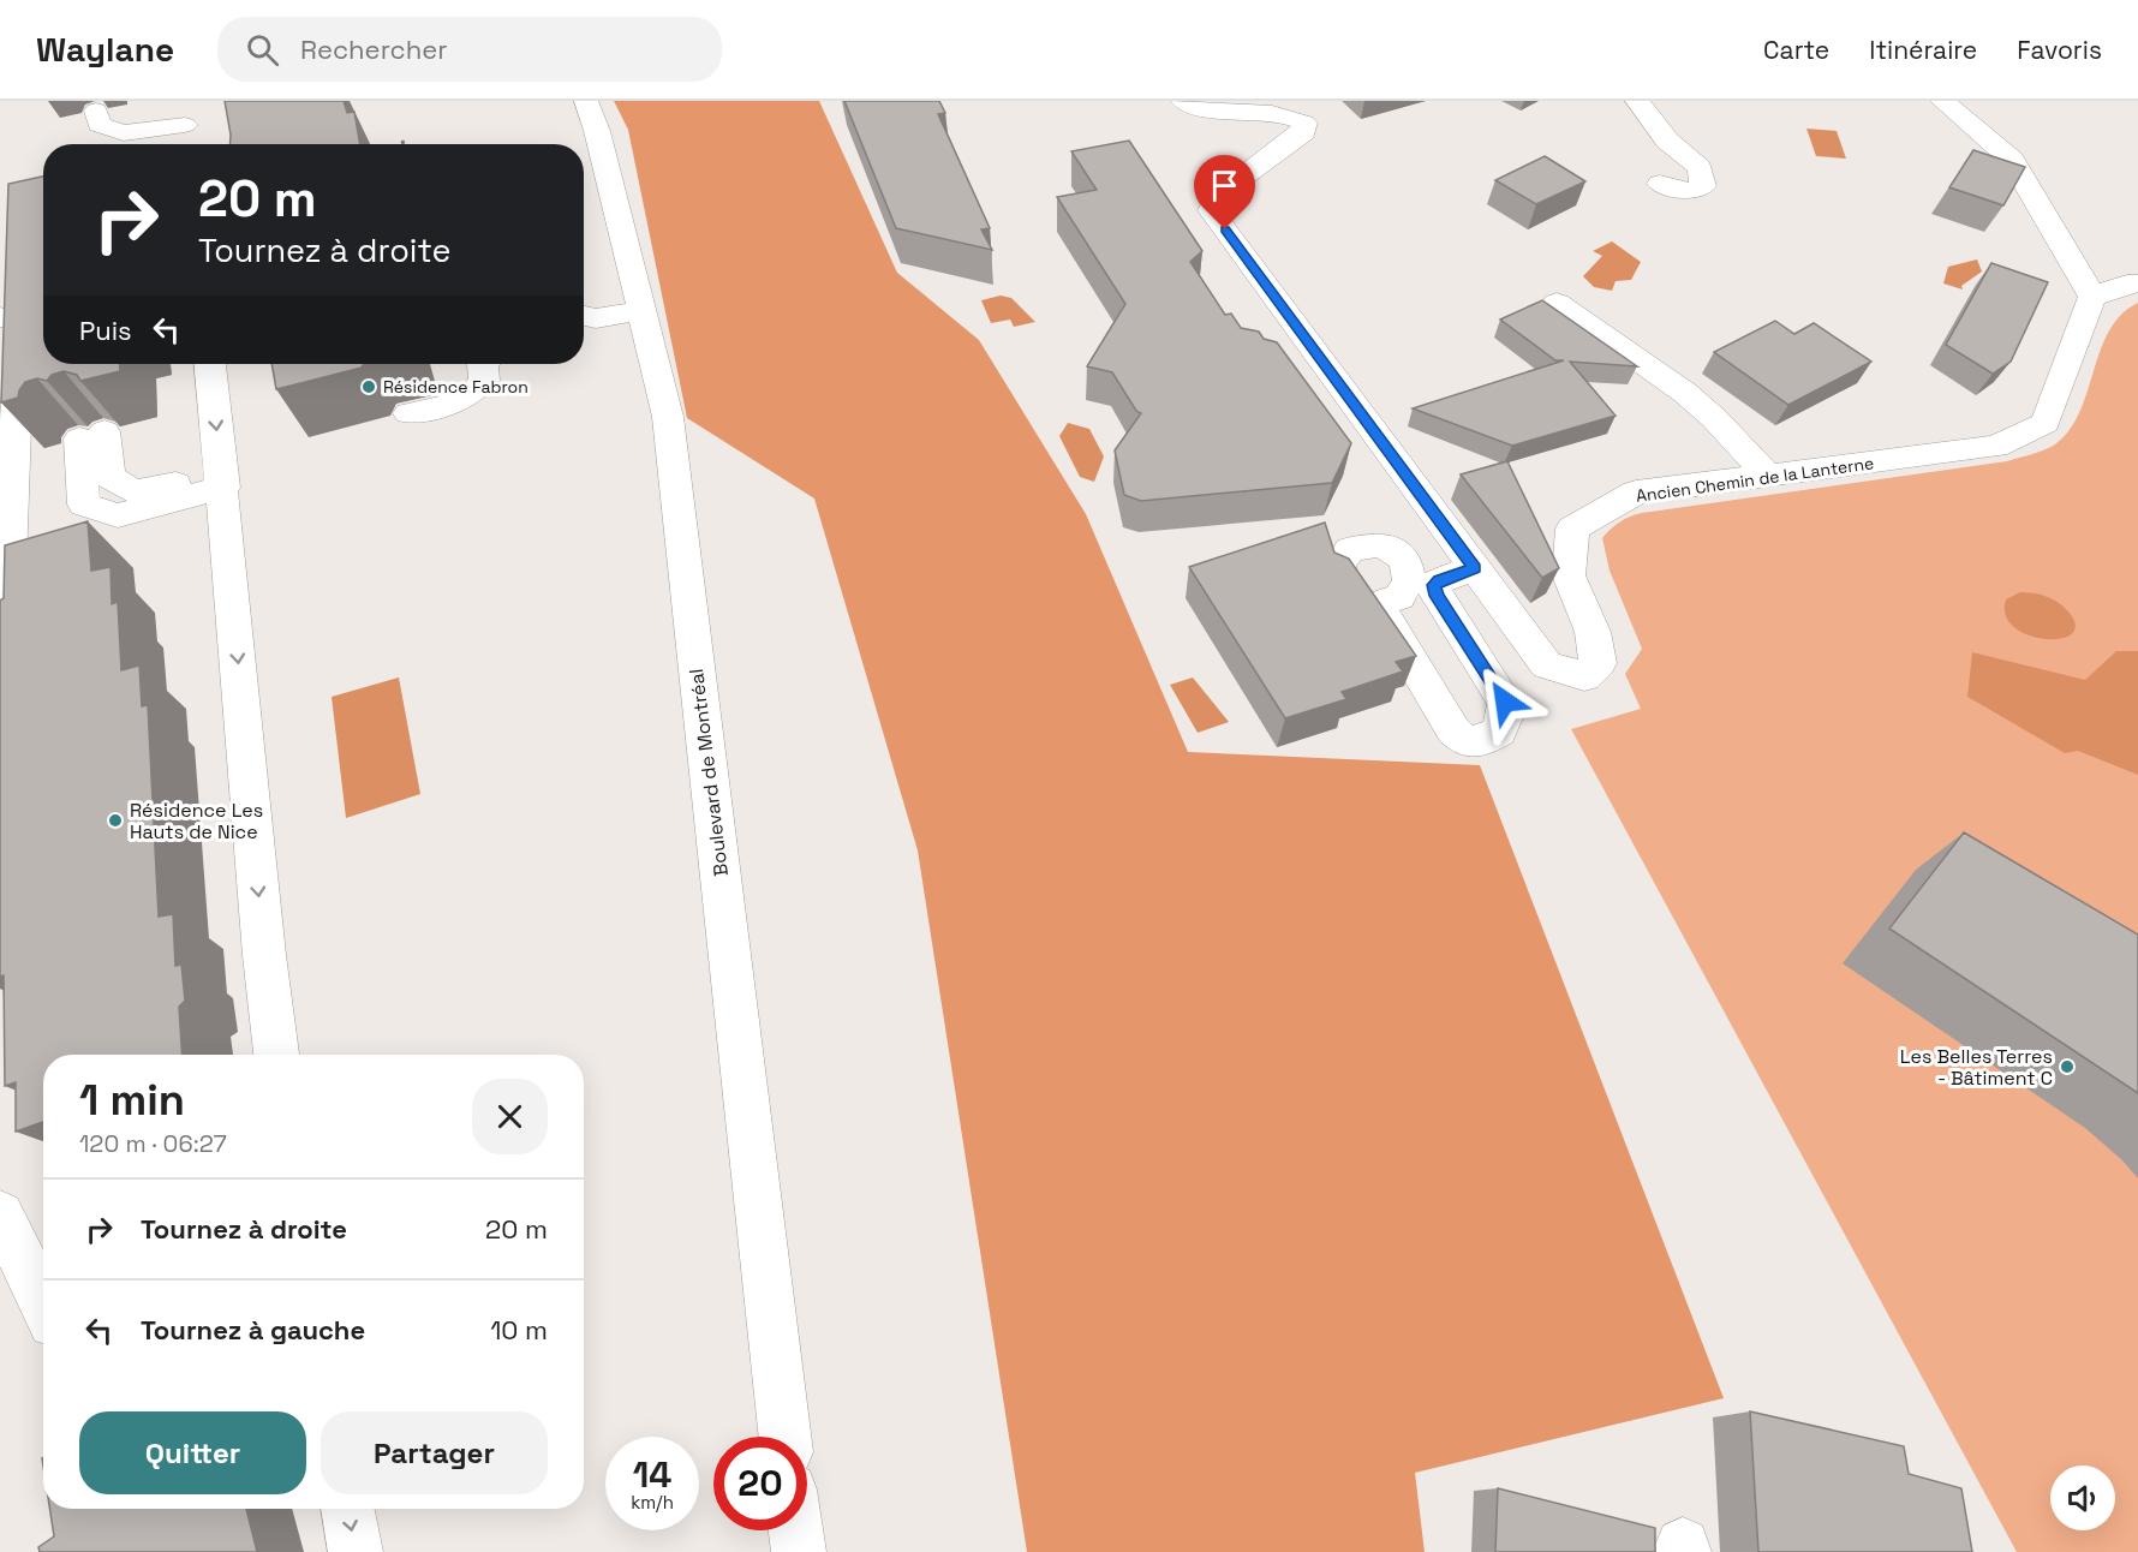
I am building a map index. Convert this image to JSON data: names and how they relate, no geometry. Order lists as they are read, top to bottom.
{
  "streets": {
    "street": ["Ancien Chemin de la Lanterne", "Boulevard de Montréal"]
  },
  "places": ["Résidence Fabron", "Résidence Les Hauts de Nice", "Les Belles Terres - Bâtiment C"],
  "page": {
    "header": "Waylane",
    "search": "Rechercher",
    "nav": ["Carte", "Itinéraire", "Favoris"],
    "turn": ["20 m", "Tournez à droite"],
    "then": "Puis",
    "heading": ["1 min", "120 m · 06:27"],
    "list": [
      {
        "name": "Tournez à droite",
        "value": "20 m"
      },
      {
        "name": "Tournez à gauche",
        "value": "10 m"
      }
    ],
    "buttons": ["Quitter", "Partager"],
    "speed": "14 km/h",
    "limit": "20"
  }
}
